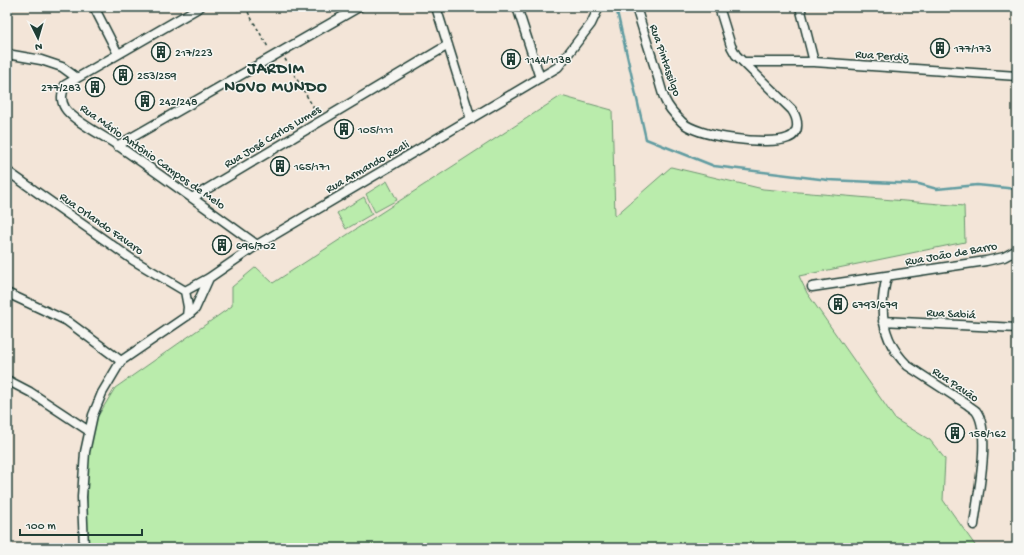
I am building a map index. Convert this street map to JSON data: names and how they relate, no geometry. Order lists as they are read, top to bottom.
{
  "streets": {
    "street": [
      "Rua Perdiz",
      "Rua Pintassilgo",
      "Rua José Carlos Lumes",
      "Rua Mário Antônio Campos de Melo",
      "Rua Armando Reali",
      "Rua Orlando Favaro",
      "Rua João de Barro",
      "Rua Sabiá",
      "Rua Pavão"
    ]
  },
  "crossings": [
    ["Rua Perdiz", "Rua Pintassilgo"],
    ["Rua José Carlos Lumes", "Rua Mário Antônio Campos de Melo"],
    ["Rua Mário Antônio Campos de Melo", "Rua Armando Reali"],
    ["Rua Armando Reali", "Rua Orlando Favaro"],
    ["Rua João de Barro", "Rua Pavão"],
    ["Rua Sabiá", "Rua Pavão"]
  ],
  "districts": ["JARDIM NOVO MUNDO"],
  "places": {
    "building": [
      "177/173",
      "217/223",
      "1144/1138",
      "253/259",
      "277/283",
      "242/248",
      "105/111",
      "165/171",
      "696/702",
      "6793/679",
      "158/162"
    ]
  },
  "scale_bar": "100 m",
  "north": "bottom"
}
